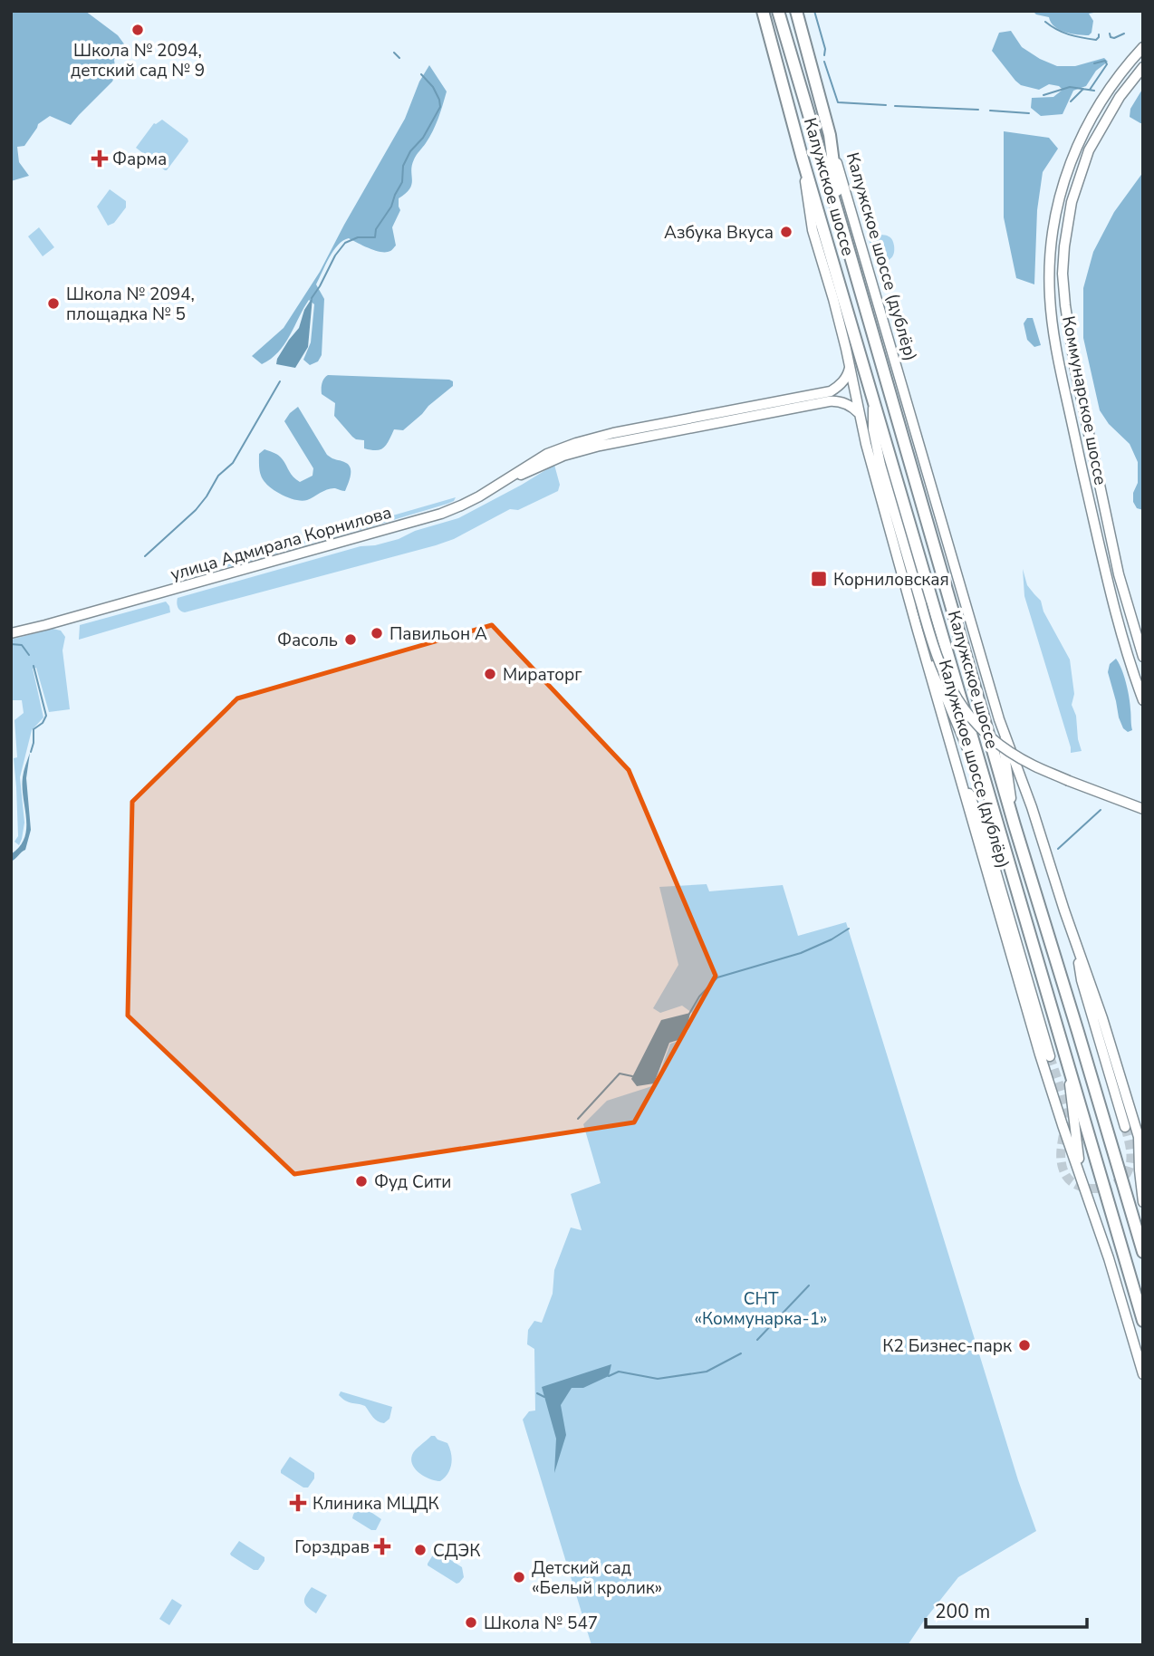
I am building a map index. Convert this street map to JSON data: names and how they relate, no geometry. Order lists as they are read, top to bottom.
{
  "streets": {
    "highway": ["Калужское шоссе", "Калужское шоссе (дублёр)"],
    "main road": ["Коммунарское шоссе", "улица Адмирала Корнилова"]
  },
  "crossings": [
    ["Калужское шоссе", "Калужское шоссе (дублёр)"],
    ["Калужское шоссе (дублёр)", "улица Адмирала Корнилова"]
  ],
  "parks": ["СНТ «Коммунарка-1»"],
  "places": {
    "other": [
      "Школа № 2094, детский сад № 9",
      "Азбука Вкуса",
      "Школа № 2094, площадка № 5",
      "Павильон А",
      "Фасоль",
      "Мираторг",
      "Фуд Сити",
      "К2 Бизнес-парк",
      "СДЭК",
      "Детский сад «Белый кролик»",
      "Школа № 547"
    ],
    "health": ["Фарма", "Клиника МЦДК", "Горздрав"],
    "transit": ["Корниловская"]
  },
  "scale_bar": "200 m"
}
